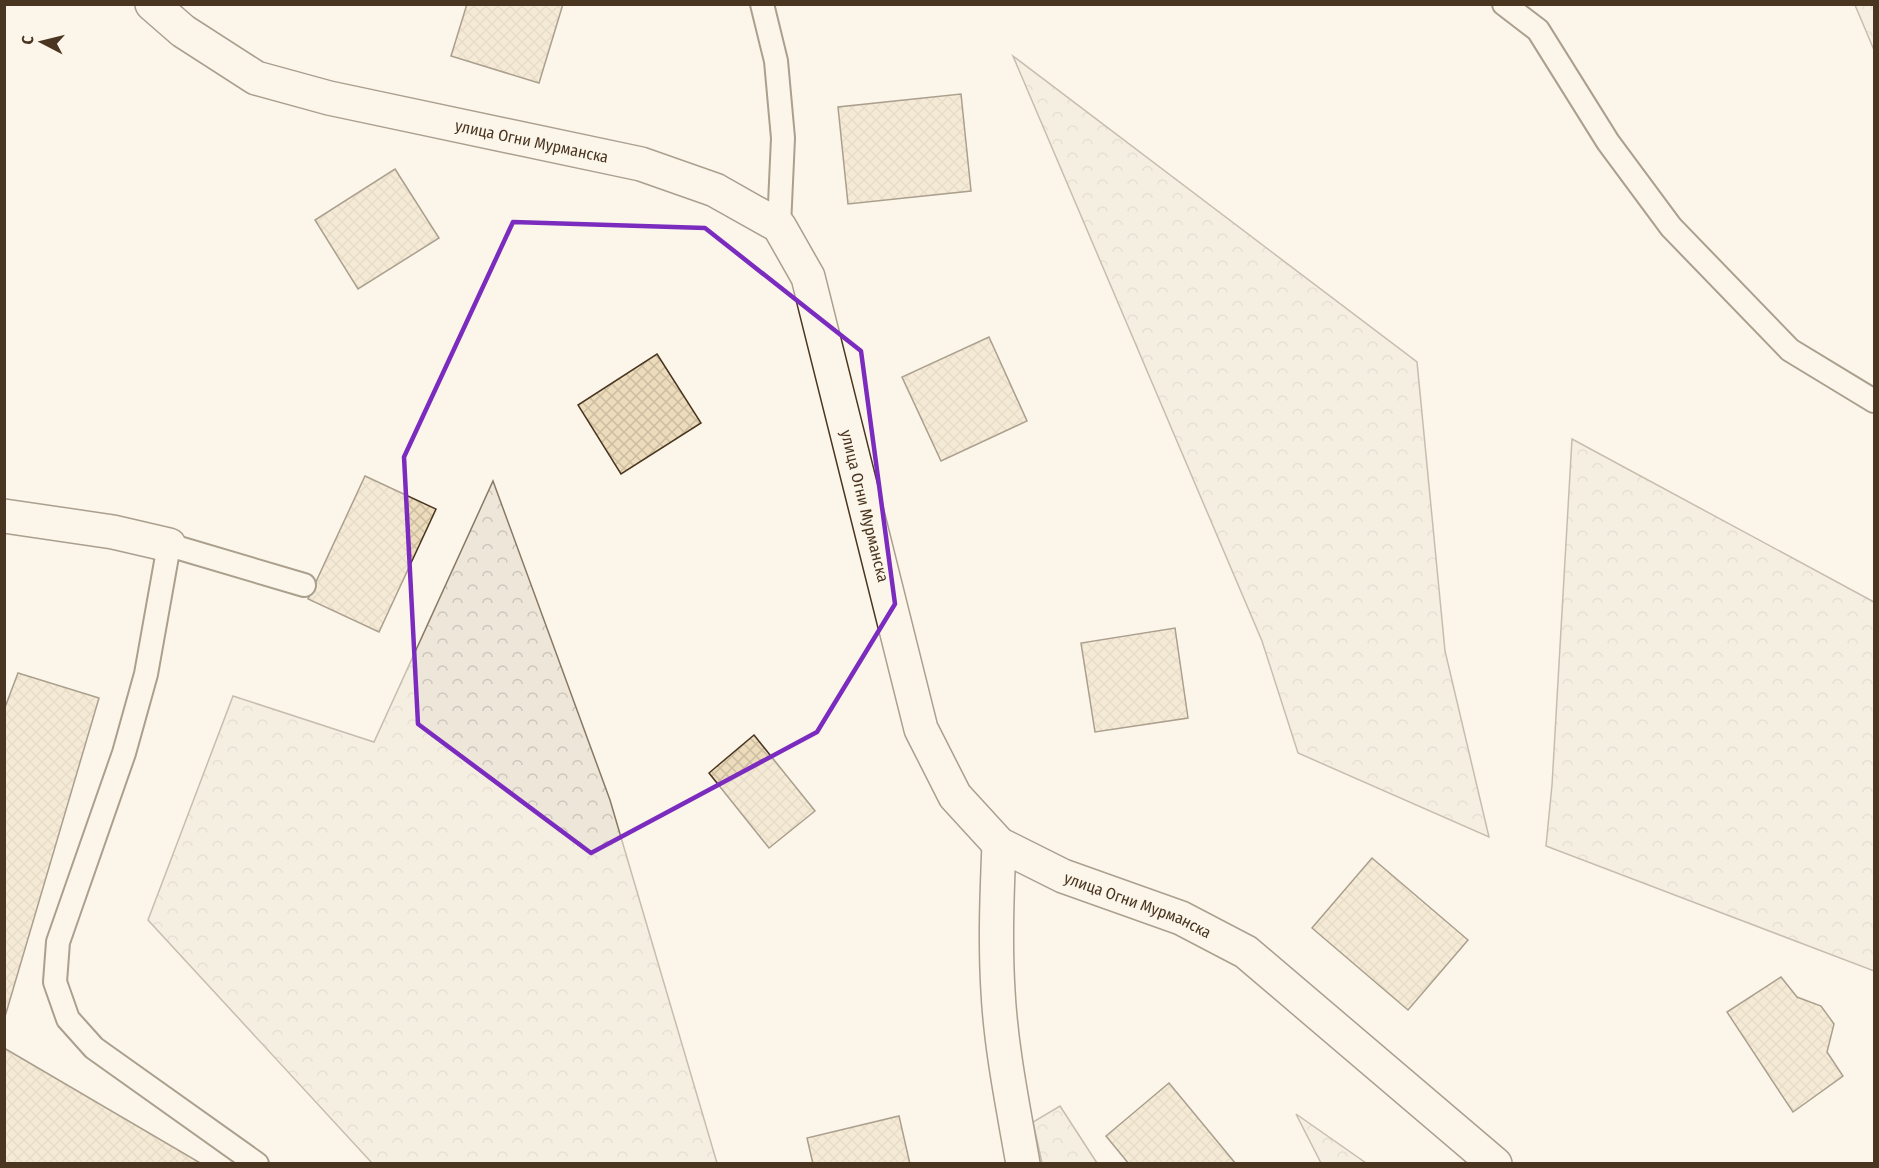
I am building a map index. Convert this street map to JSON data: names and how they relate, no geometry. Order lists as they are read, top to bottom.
{
  "streets": {
    "street": ["улица Огни Мурманска"]
  },
  "north": "left"
}
